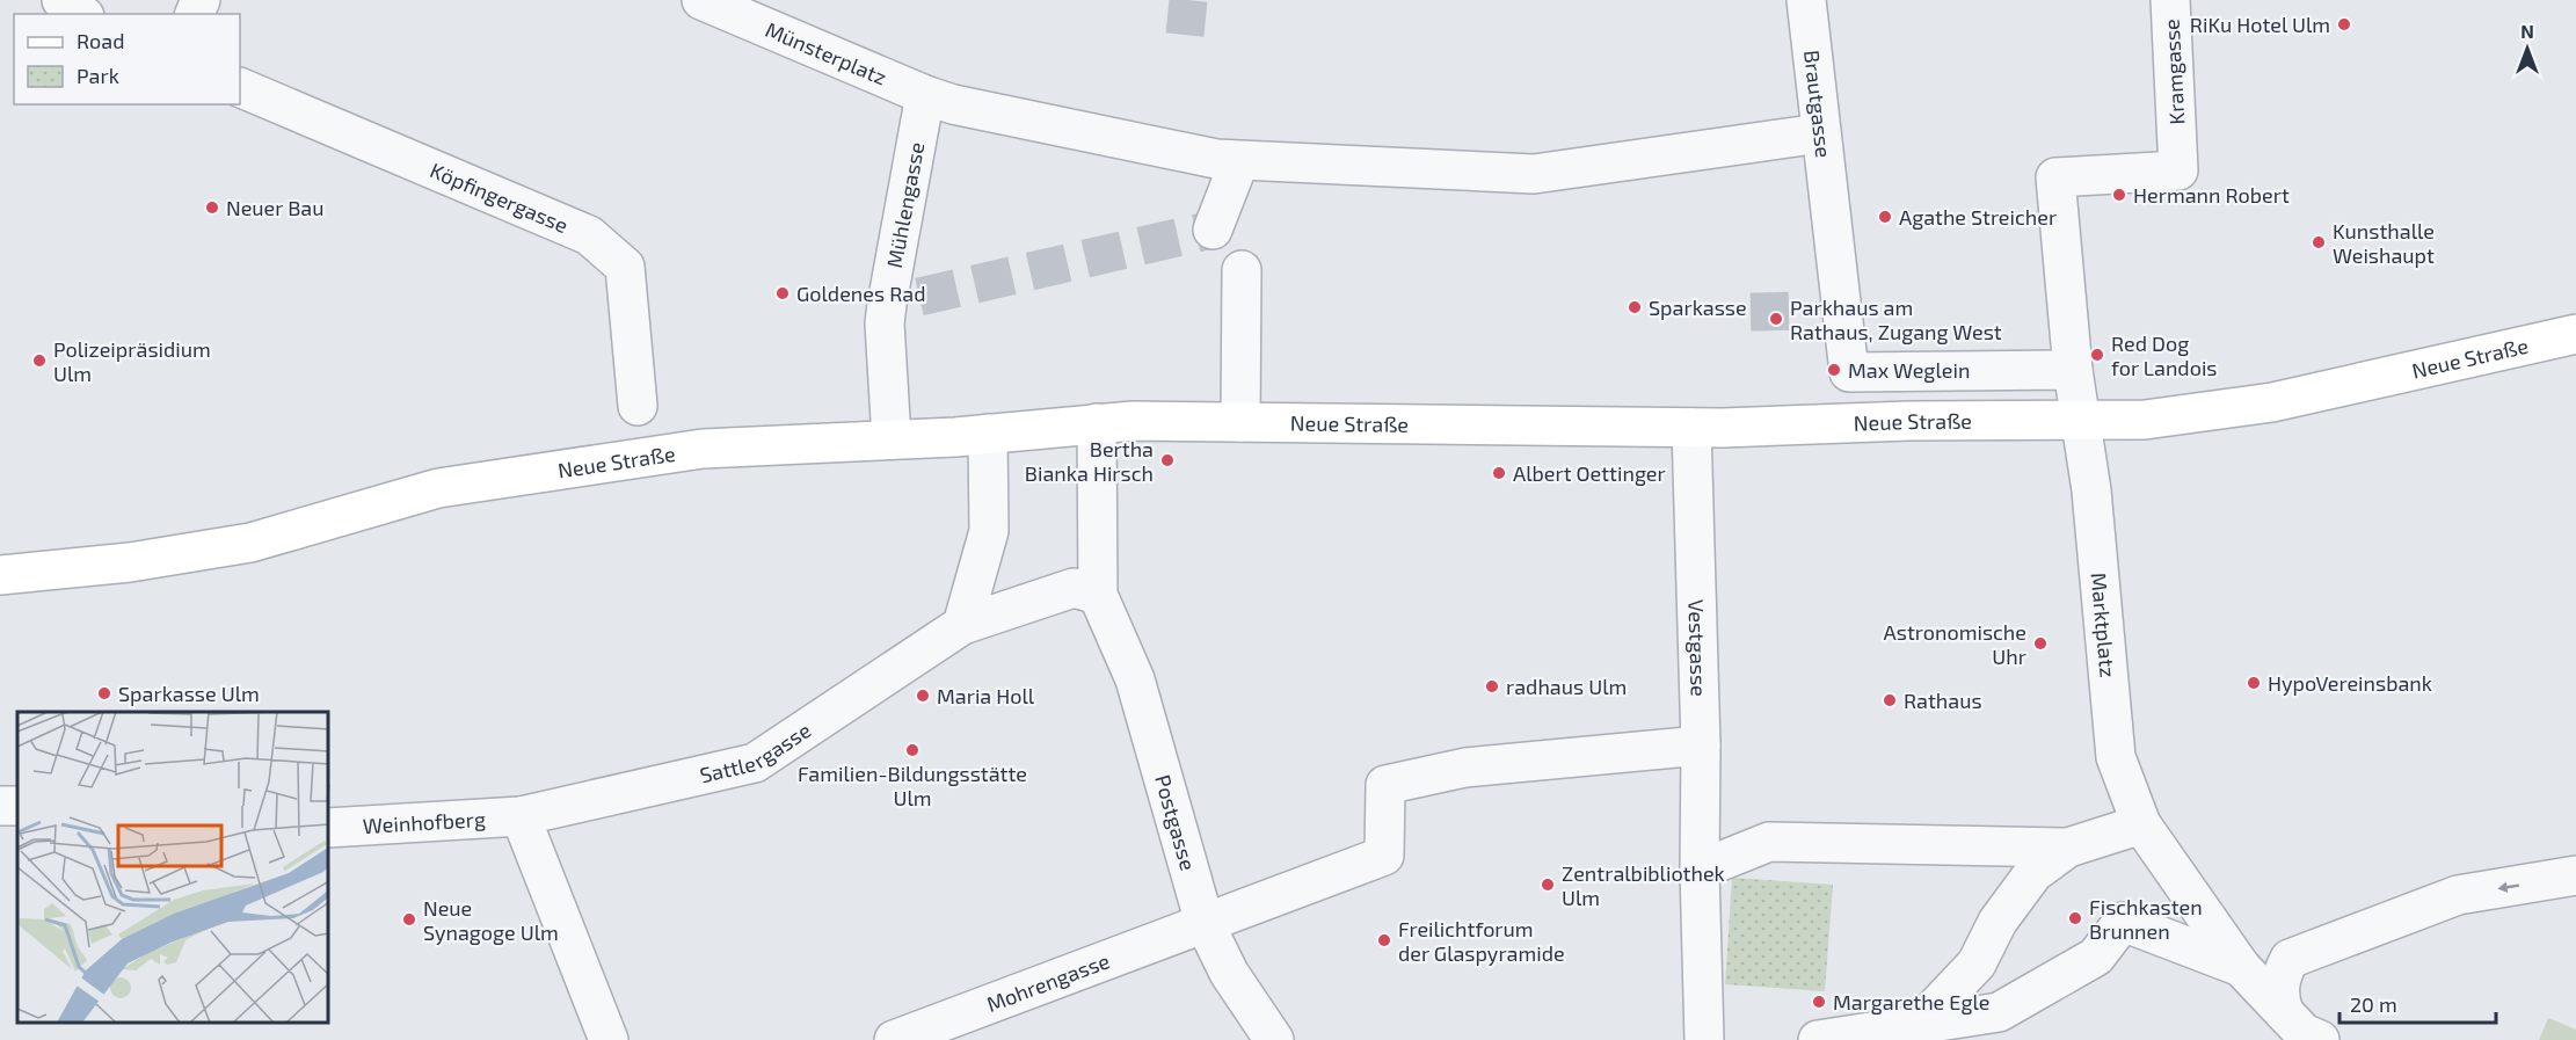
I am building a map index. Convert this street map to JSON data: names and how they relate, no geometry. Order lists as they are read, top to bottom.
{
  "streets": {
    "street": [
      "Münsterplatz",
      "Kramgasse",
      "Brautgasse",
      "Köpfingergasse",
      "Mühlengasse",
      "Neue Straße",
      "Marktplatz",
      "Vestgasse",
      "Sattlergasse",
      "Weinhofberg",
      "Postgasse",
      "Mohrengasse"
    ]
  },
  "crossings": [
    ["Münsterplatz", "Mühlengasse"],
    ["Kramgasse", "Brautgasse"],
    ["Kramgasse", "Marktplatz"],
    ["Brautgasse", "Marktplatz"],
    ["Mühlengasse", "Neue Straße"],
    ["Neue Straße", "Marktplatz"],
    ["Neue Straße", "Vestgasse"],
    ["Vestgasse", "Mohrengasse"],
    ["Sattlergasse", "Weinhofberg"],
    ["Sattlergasse", "Postgasse"],
    ["Postgasse", "Mohrengasse"]
  ],
  "places": [
    "RiKu Hotel Ulm",
    "Hermann Robert",
    "Neuer Bau",
    "Agathe Streicher",
    "Kunsthalle Weishaupt",
    "Goldenes Rad",
    "Sparkasse",
    "Parkhaus am Rathaus, Zugang West",
    "Red Dog for Landois",
    "Polizeipräsidium Ulm",
    "Max Weglein",
    "Bertha Bianka Hirsch",
    "Albert Oettinger",
    "Astronomische Uhr",
    "HypoVereinsbank",
    "radhaus Ulm",
    "Sparkasse Ulm",
    "Maria Holl",
    "Rathaus",
    "Familien-Bildungsstätte Ulm",
    "Zentralbibliothek Ulm",
    "Fischkasten Brunnen",
    "Neue Synagoge Ulm",
    "Freilichtforum der Glaspyramide",
    "Margarethe Egle"
  ],
  "legend": ["Road", "Park"],
  "scale_bar": "20 m",
  "north": "top"
}
